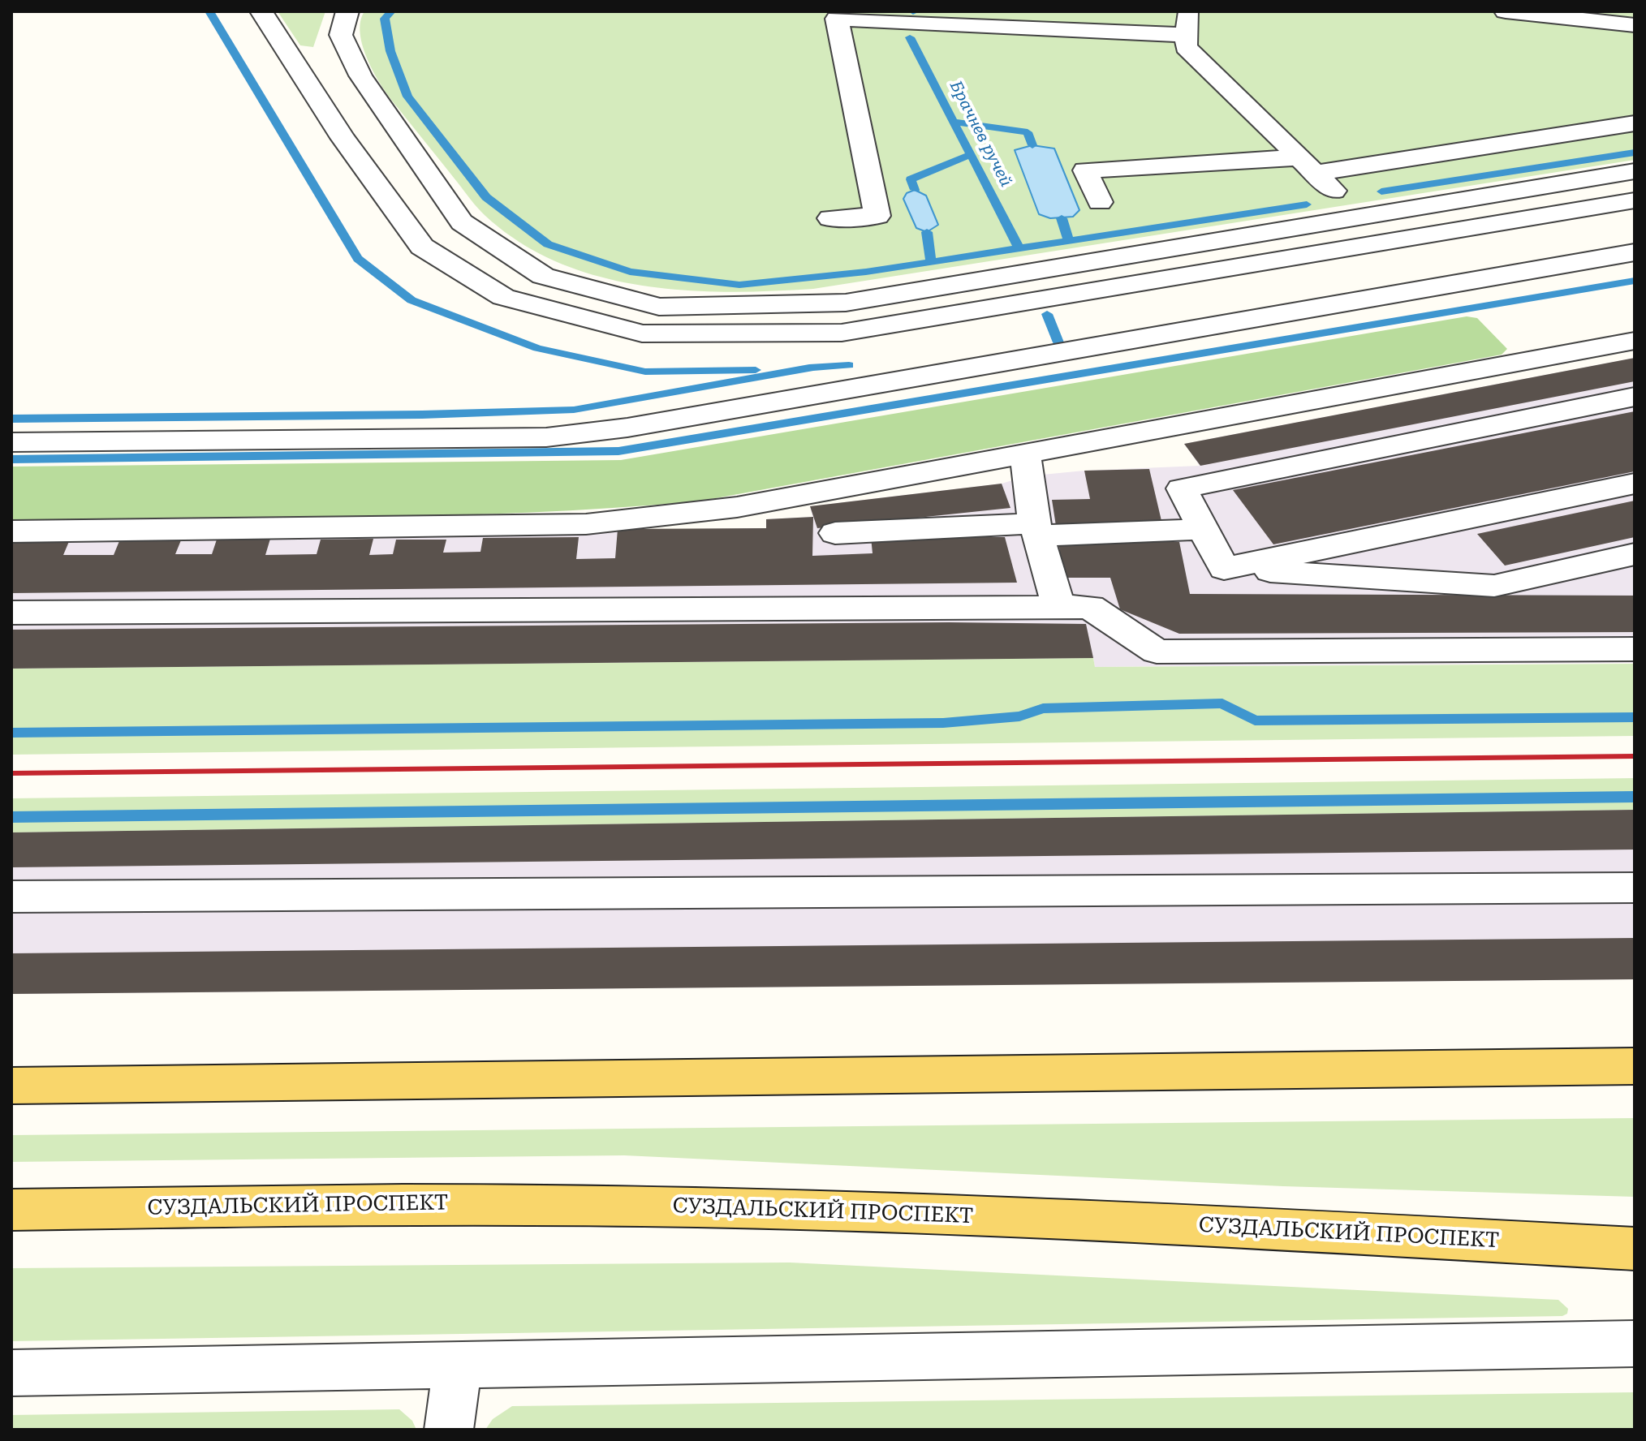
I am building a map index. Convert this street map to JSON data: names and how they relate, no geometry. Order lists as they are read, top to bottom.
{
  "streets": {
    "main road": ["СУЗДАЛЬСКИЙ ПРОСПЕКТ"]
  },
  "water": ["Брачнев ручей"]
}
